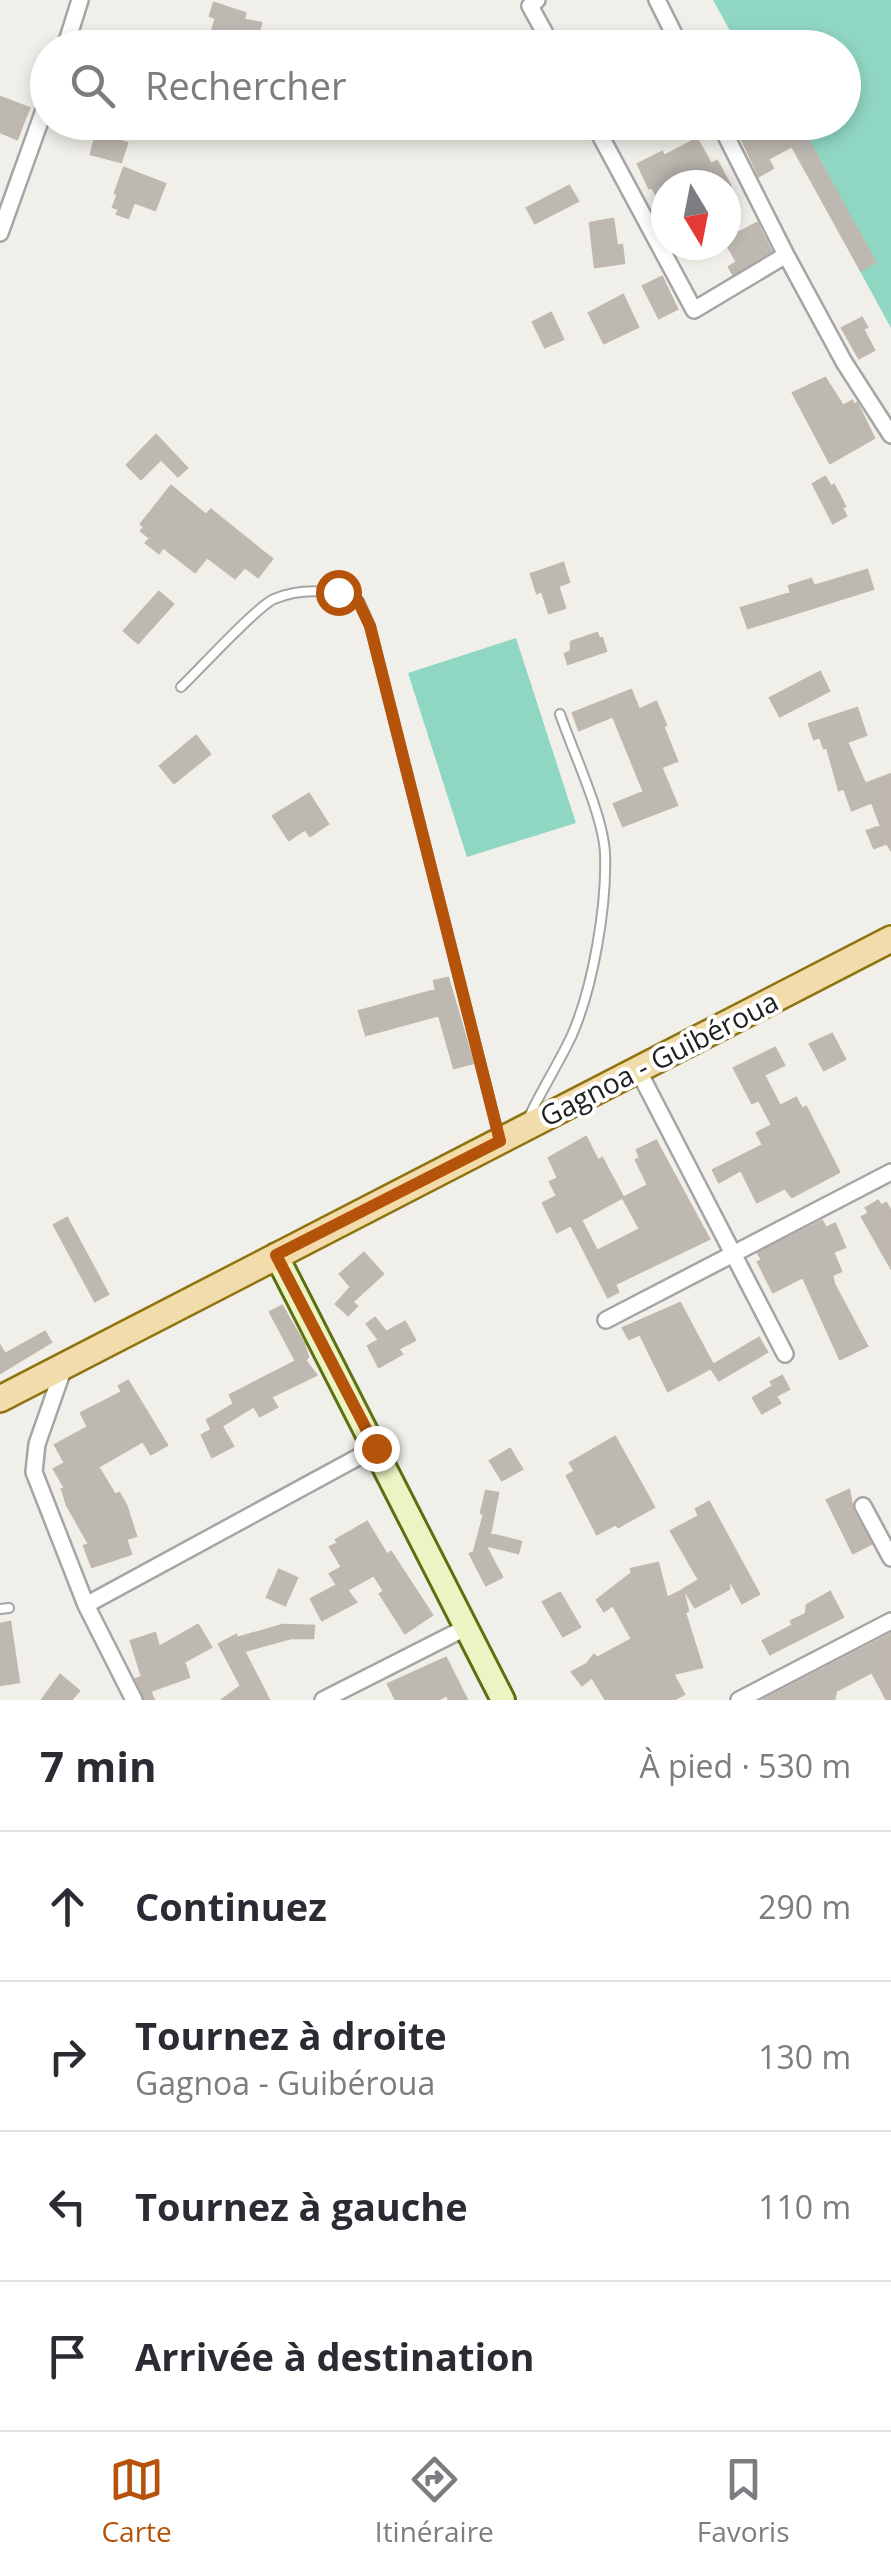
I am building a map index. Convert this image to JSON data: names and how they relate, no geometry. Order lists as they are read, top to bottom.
{
  "streets": {
    "main road": ["Gagnoa - Guibéroua"]
  },
  "north": "bottom",
  "page": {
    "search": "Rechercher",
    "heading": ["7 min", "À pied · 530 m"],
    "list": [
      ["Continuez", "290 m"],
      ["Tournez à droite", "Gagnoa - Guibéroua", "130 m"],
      ["Tournez à gauche", "110 m"],
      "Arrivée à destination"
    ],
    "nav": ["Carte", "Itinéraire", "Favoris"]
  }
}
